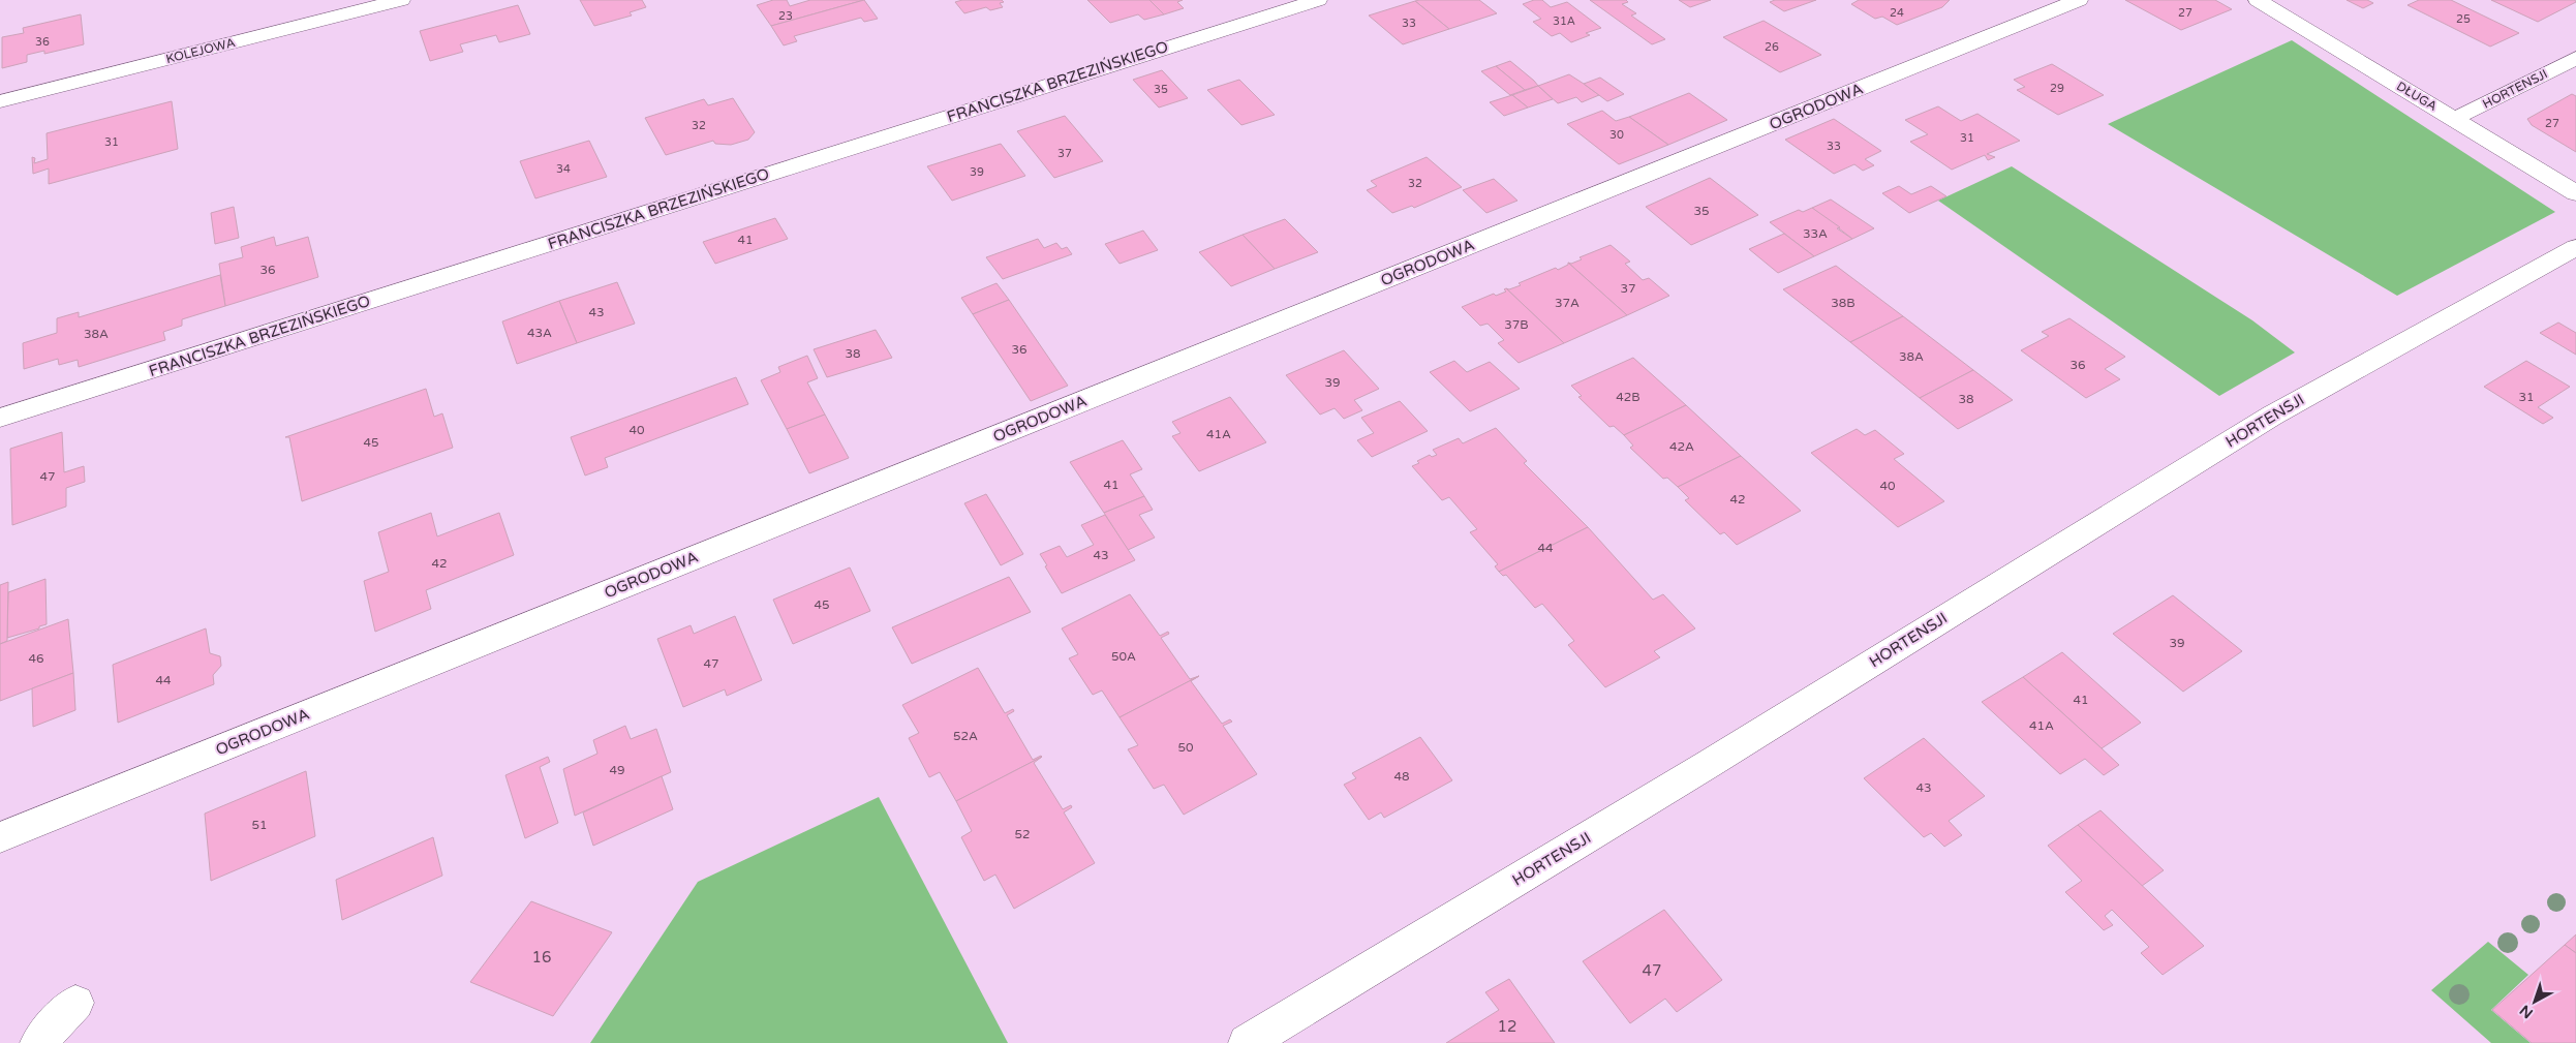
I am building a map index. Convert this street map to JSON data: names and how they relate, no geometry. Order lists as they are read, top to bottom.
{
  "streets": {
    "street": [
      "KOLEJOWA",
      "FRANCISZKA BRZEZIŃSKIEGO",
      "HORTENSJI",
      "DŁUGA",
      "OGRODOWA"
    ]
  },
  "crossings": [
    ["HORTENSJI", "DŁUGA"]
  ],
  "house_numbers": [
    "24",
    "27",
    "23",
    "25",
    "31A",
    "33",
    "36",
    "26",
    "29",
    "35",
    "27",
    "32",
    "30",
    "31",
    "31",
    "33",
    "37",
    "34",
    "39",
    "32",
    "35",
    "33A",
    "41",
    "36",
    "37",
    "37A",
    "38B",
    "43",
    "37B",
    "43A",
    "38A",
    "36",
    "38",
    "38A",
    "36",
    "39",
    "42B",
    "31",
    "38",
    "40",
    "41A",
    "45",
    "42A",
    "47",
    "41",
    "40",
    "42",
    "44",
    "43",
    "42",
    "45",
    "39",
    "50A",
    "46",
    "47",
    "44",
    "41",
    "41A",
    "52A",
    "50",
    "49",
    "48",
    "43",
    "51",
    "52",
    "16",
    "47",
    "12"
  ],
  "north": "bottom left"
}
